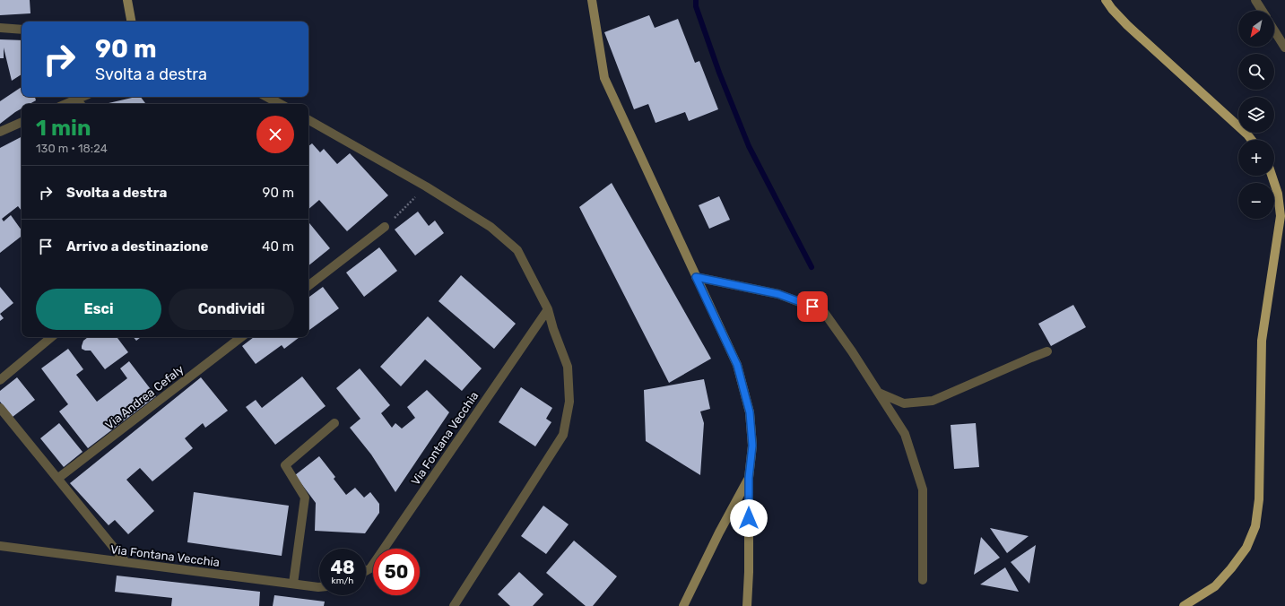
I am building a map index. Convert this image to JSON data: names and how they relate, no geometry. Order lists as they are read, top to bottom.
{
  "streets": {
    "street": ["Via Andrea Cefaly", "Via Fontana Vecchia"]
  },
  "north": "bottom left",
  "page": {
    "map_buttons": ["+", "−"],
    "turn": ["90 m", "Svolta a destra"],
    "heading": ["1 min", "130 m · 18:24"],
    "list": [
      {
        "name": "Svolta a destra",
        "value": "90 m"
      },
      {
        "name": "Arrivo a destinazione",
        "value": "40 m"
      }
    ],
    "buttons": ["Esci", "Condividi"],
    "speed": "48 km/h",
    "limit": "50"
  }
}
